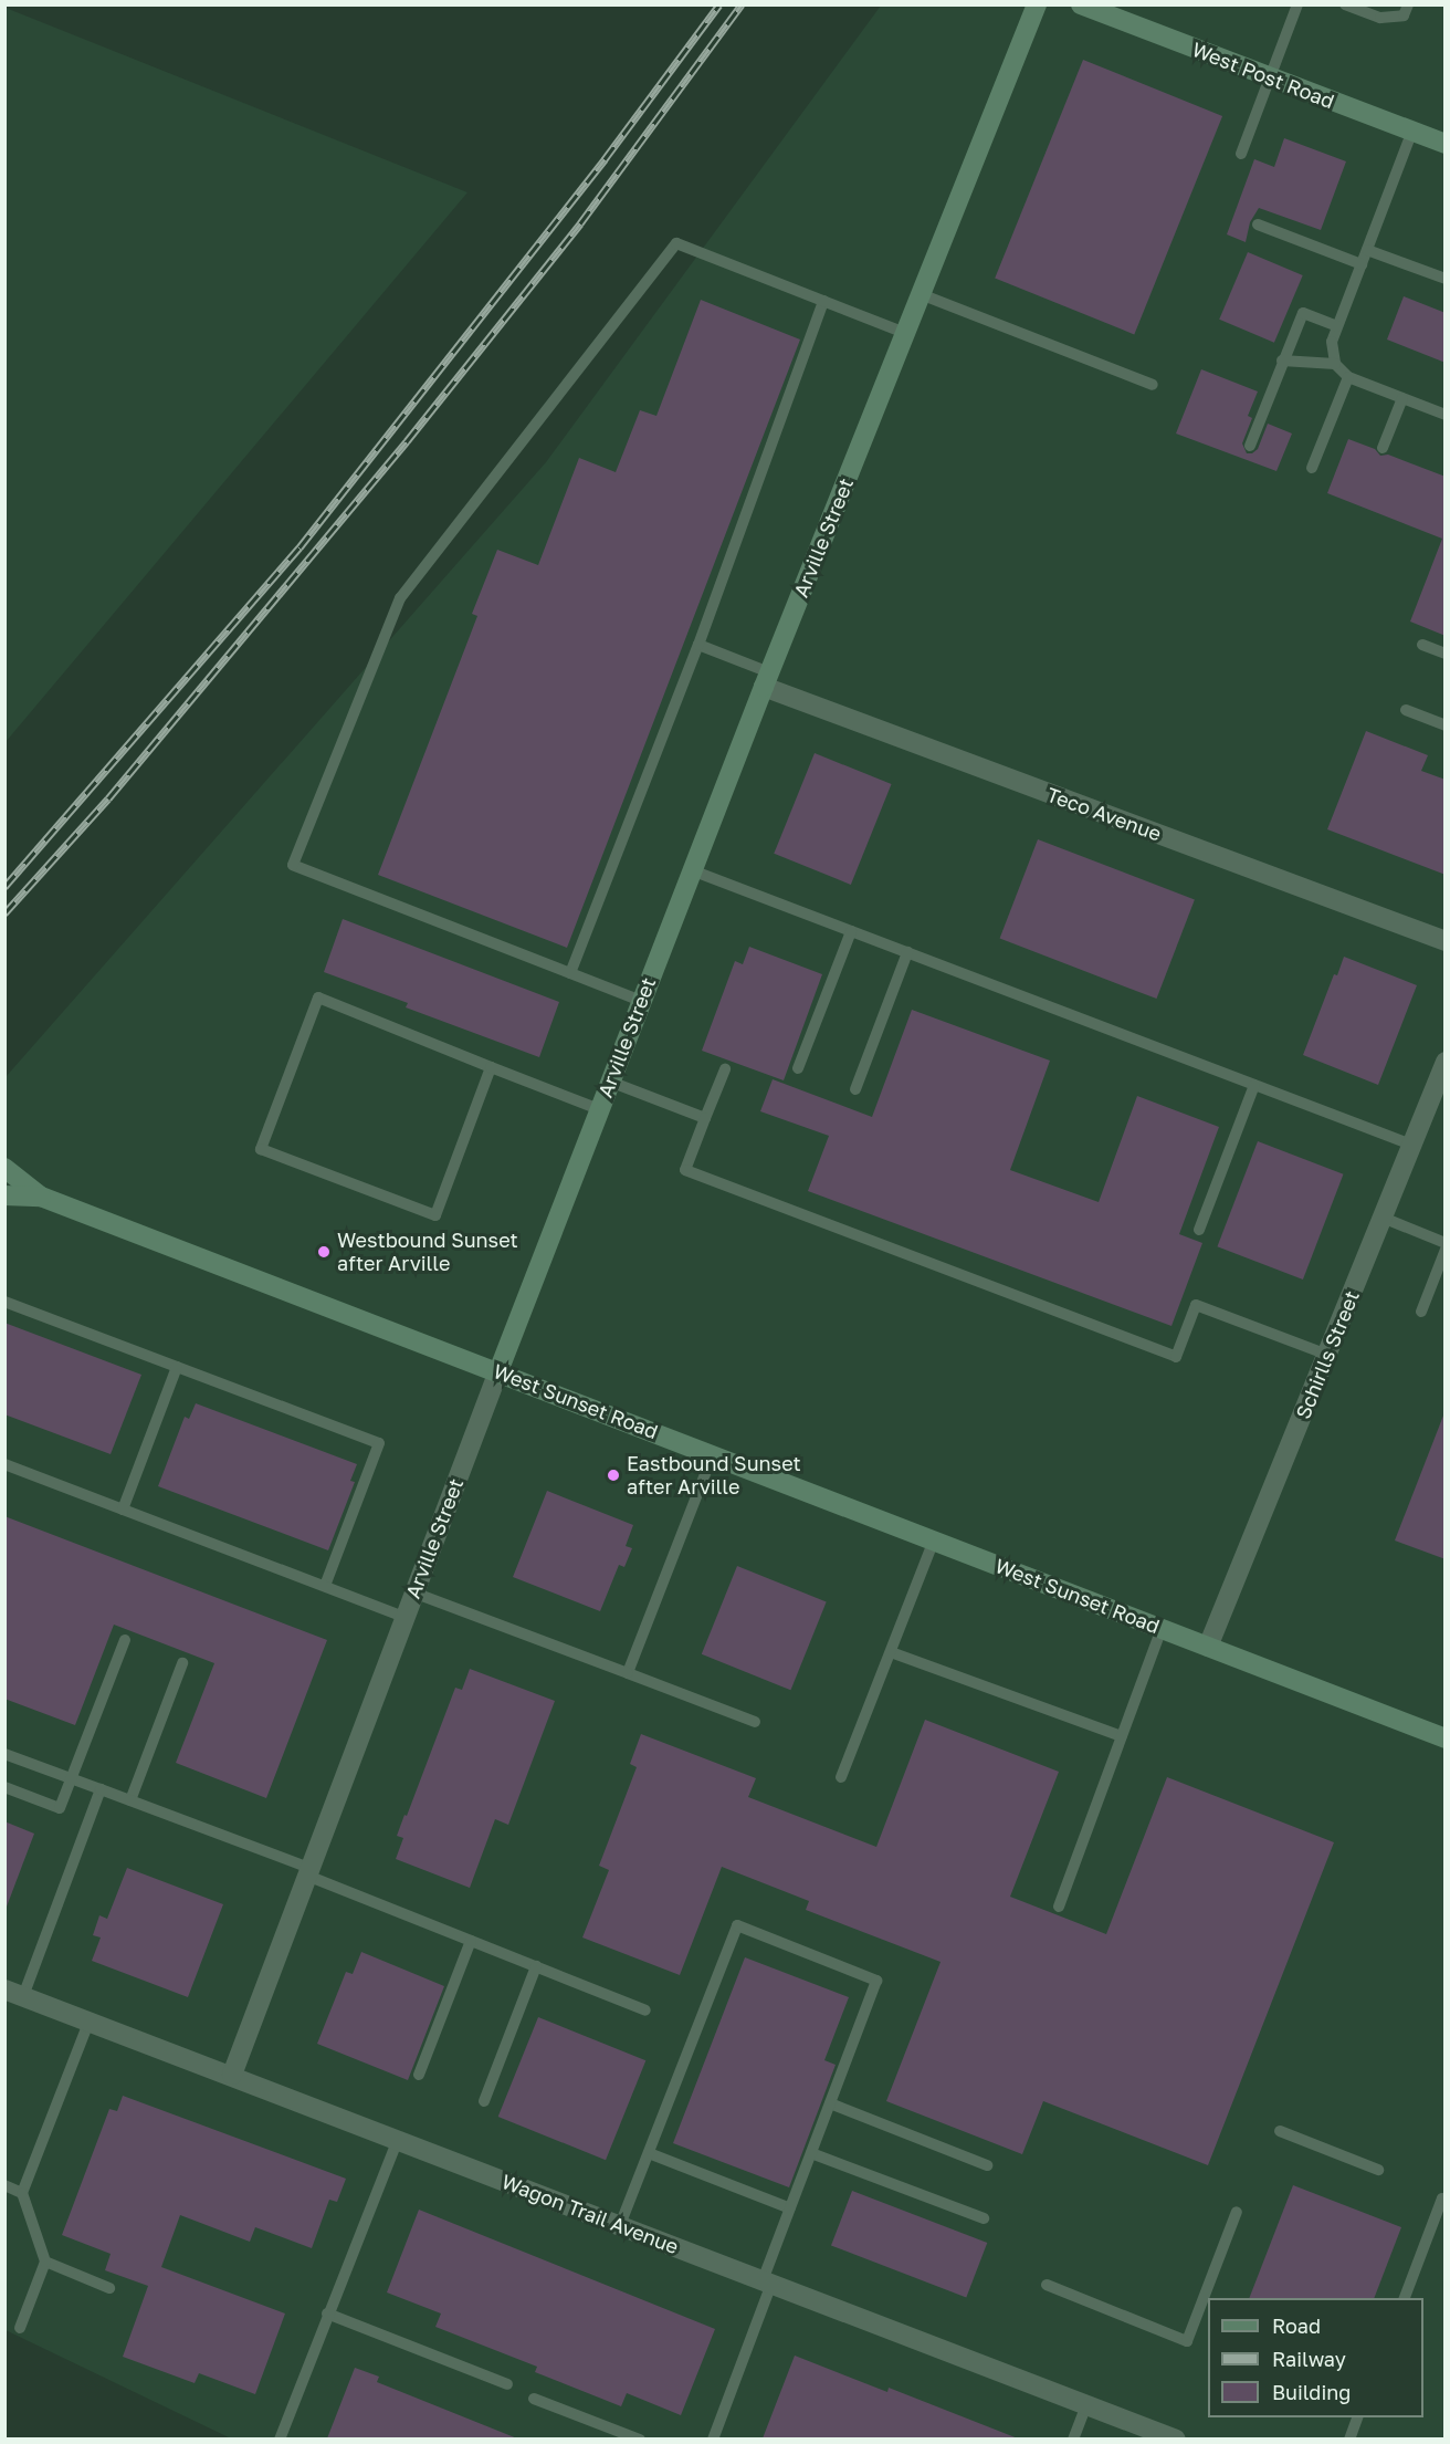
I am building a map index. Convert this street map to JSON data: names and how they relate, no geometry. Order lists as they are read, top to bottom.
{
  "streets": {
    "street": [
      "West Post Road",
      "Arville Street",
      "Teco Avenue",
      "Schirlls Street",
      "West Sunset Road",
      "Wagon Trail Avenue"
    ]
  },
  "crossings": [
    ["Arville Street", "Teco Avenue"],
    ["Arville Street", "West Sunset Road"],
    ["Arville Street", "Wagon Trail Avenue"],
    ["Schirlls Street", "West Sunset Road"]
  ],
  "places": ["Westbound Sunset after Arville", "Eastbound Sunset after Arville"],
  "legend": ["Road", "Railway", "Building"]
}
